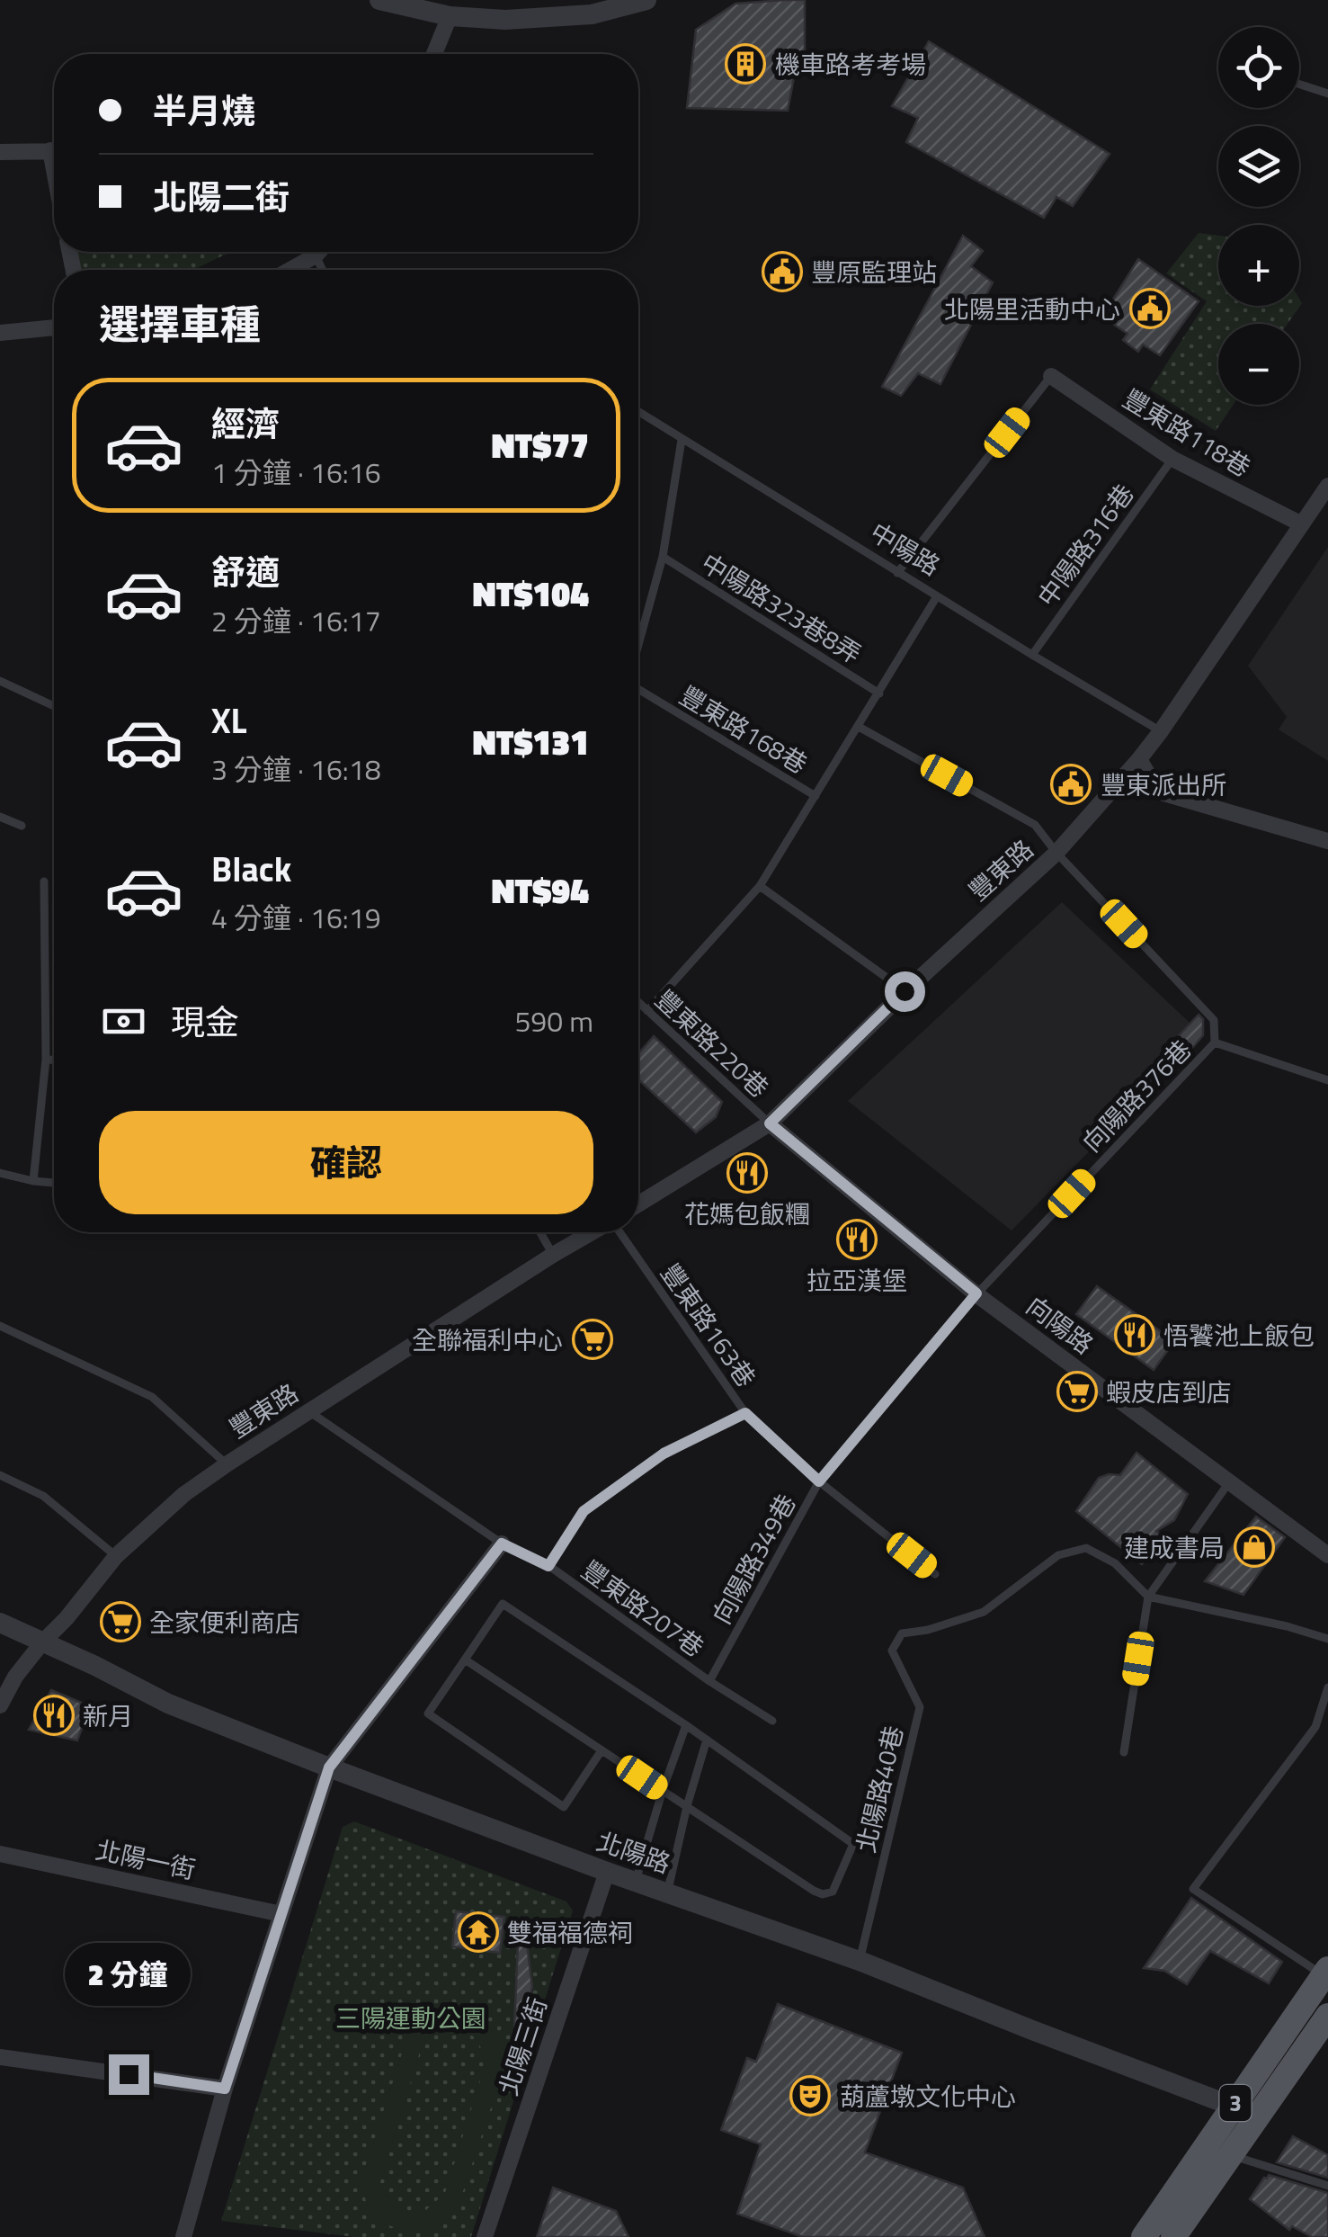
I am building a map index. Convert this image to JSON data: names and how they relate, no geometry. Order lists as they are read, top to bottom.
{
  "streets": {
    "main road": ["3"],
    "street": [
      "豐東路118巷",
      "豐東路",
      "向陽路",
      "北陽路",
      "北陽一街",
      "北陽三街"
    ],
    "lane": [
      "中陽路316巷",
      "中陽路",
      "中陽路323巷8弄",
      "豐東路168巷",
      "豐東路220巷",
      "向陽路376巷",
      "豐東路163巷",
      "向陽路349巷",
      "豐東路207巷",
      "北陽路40巷"
    ]
  },
  "crossings": [
    ["豐東路118巷", "中陽路316巷"],
    ["豐東路118巷", "豐東路"],
    ["中陽路316巷", "中陽路"],
    ["中陽路", "豐東路168巷"],
    ["中陽路", "豐東路"],
    ["中陽路323巷8弄", "豐東路168巷"],
    ["豐東路", "豐東路220巷"],
    ["豐東路", "向陽路"],
    ["豐東路", "豐東路207巷"],
    ["豐東路", "北陽路"],
    ["豐東路220巷", "向陽路"],
    ["向陽路376巷", "向陽路"],
    ["向陽路376巷", "向陽路349巷"],
    ["豐東路163巷", "向陽路349巷"],
    ["向陽路", "向陽路349巷"],
    ["向陽路349巷", "豐東路207巷"],
    ["北陽路40巷", "北陽路"],
    ["北陽路", "北陽三街"],
    ["北陽路", "3"]
  ],
  "parks": ["三陽運動公園"],
  "places": {
    "building": ["機車路考考場"],
    "public building": ["豐原監理站", "北陽里活動中心", "豐東派出所"],
    "restaurant": [
      "花媽包飯糰",
      "拉亞漢堡",
      "悟饕池上飯包",
      "新月"
    ],
    "supermarket": ["全聯福利中心", "蝦皮店到店", "全家便利商店"],
    "shop": ["建成書局"],
    "temple": ["雙福福德祠"],
    "theatre": ["葫蘆墩文化中心"]
  },
  "page": {
    "map_buttons": ["+", "−"],
    "banner": ["半月燒", "北陽二街"],
    "heading": "選擇車種",
    "list": [
      {
        "name": "經濟",
        "note": "1 分鐘 · 16:16",
        "value": "NT$77"
      },
      {
        "name": "舒適",
        "note": "2 分鐘 · 16:17",
        "value": "NT$104"
      },
      {
        "name": "XL",
        "note": "3 分鐘 · 16:18",
        "value": "NT$131"
      },
      {
        "name": "Black",
        "note": "4 分鐘 · 16:19",
        "value": "NT$94"
      }
    ],
    "pay": ["現金", "590 m"],
    "buttons": "確認",
    "bubble": "2 分鐘"
  }
}
